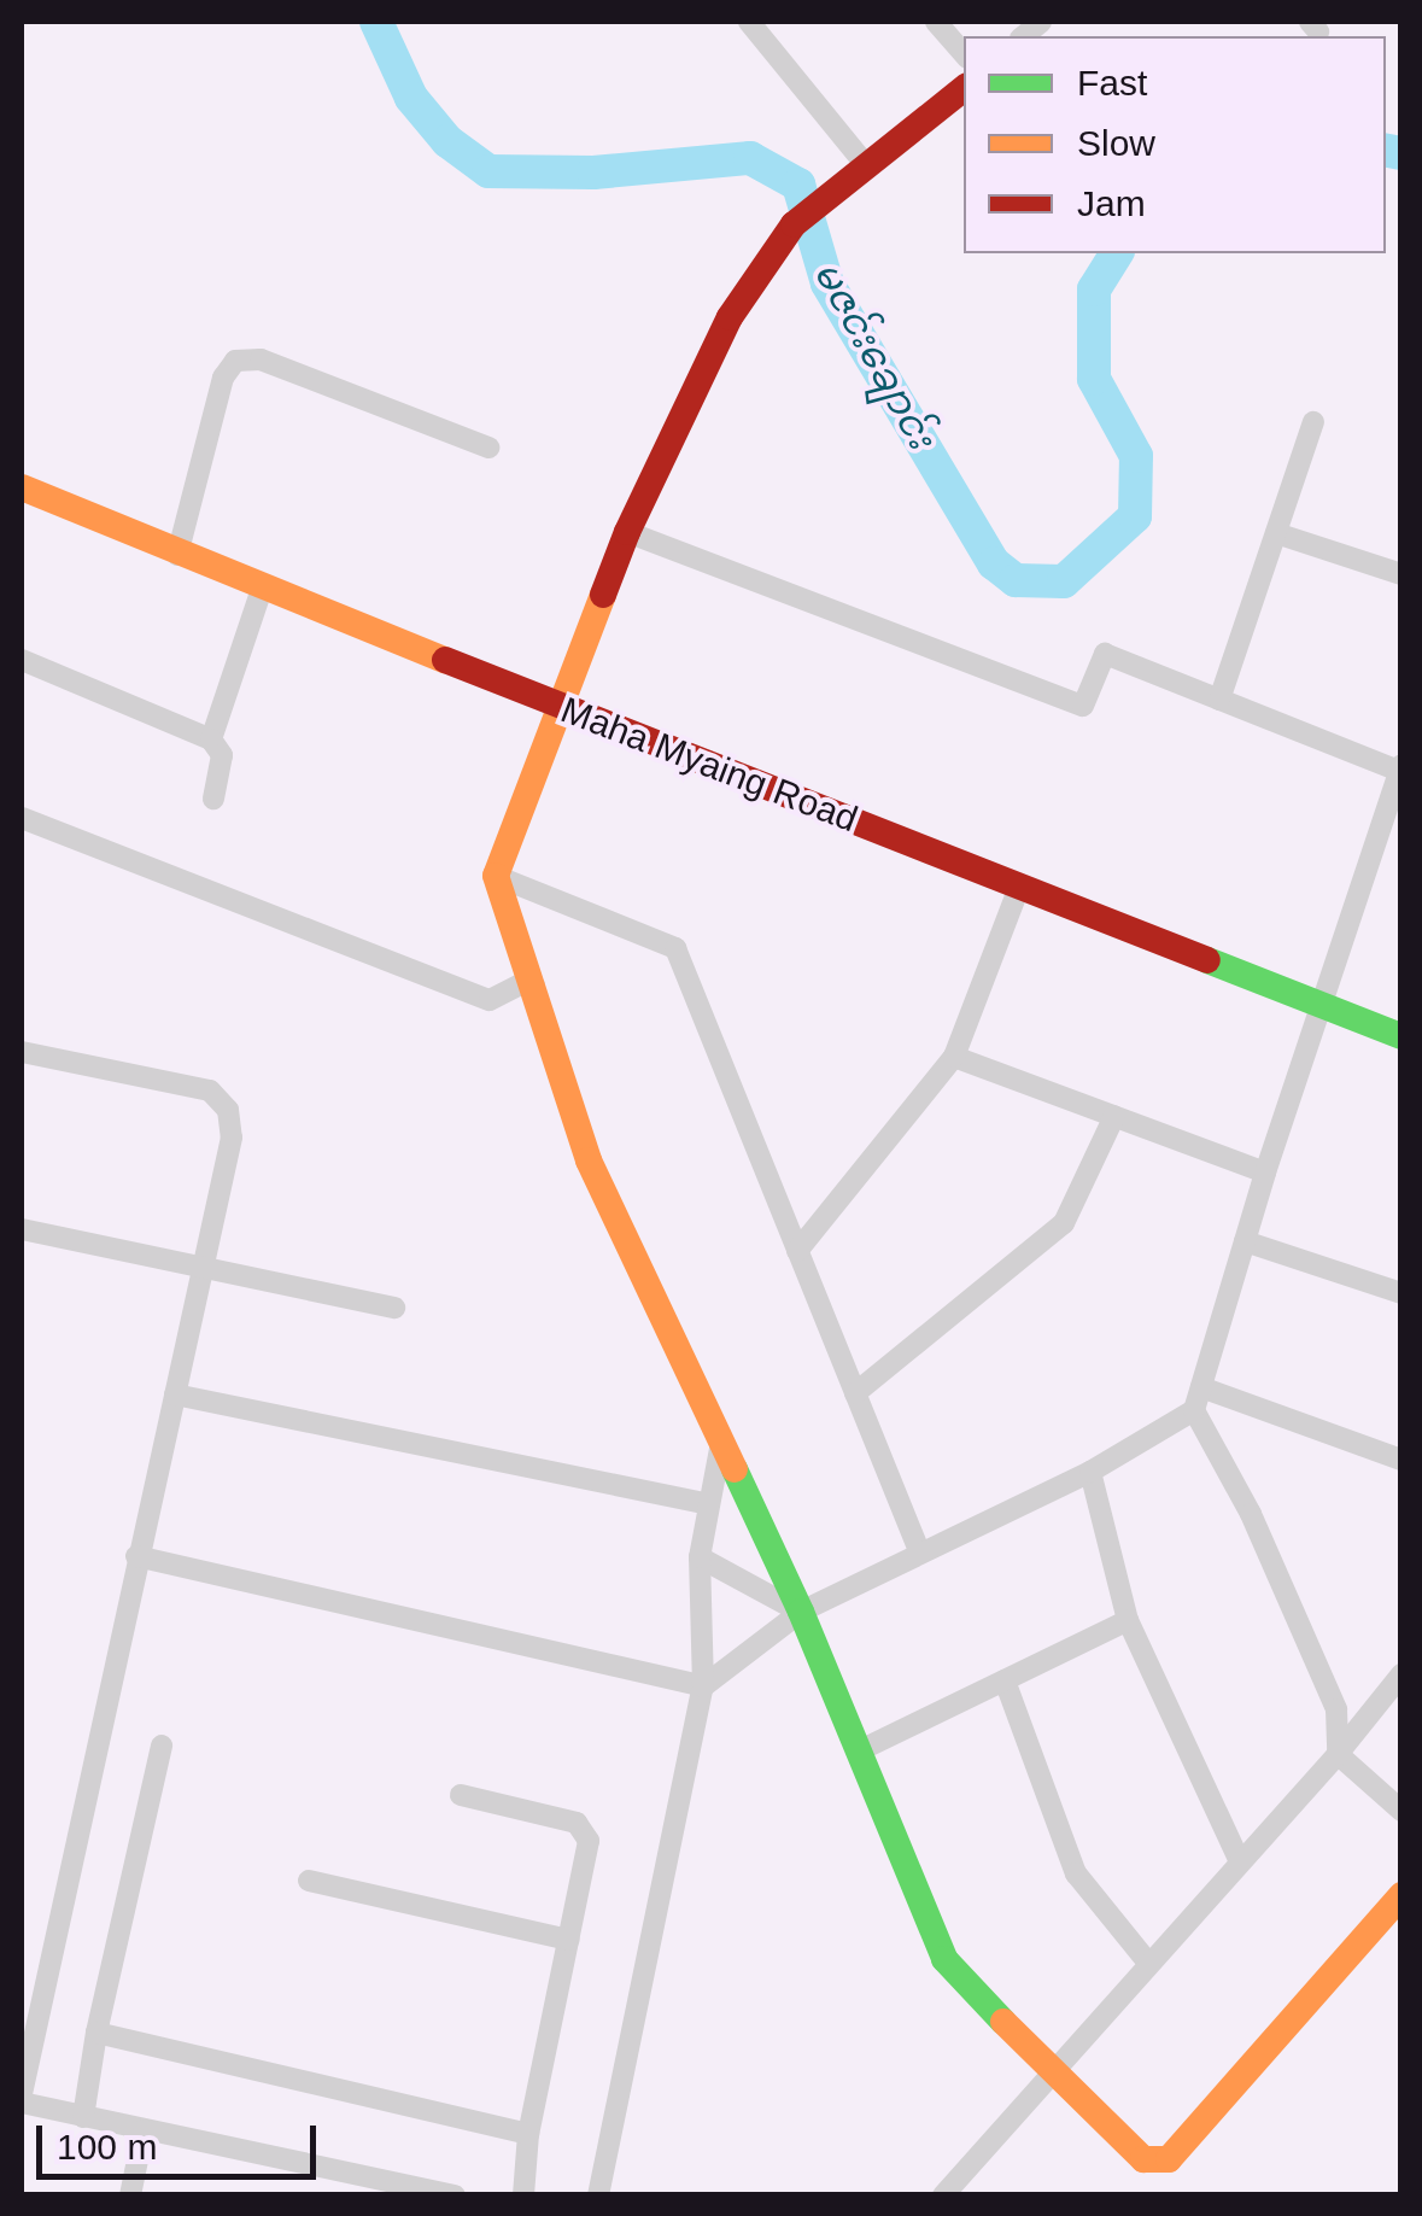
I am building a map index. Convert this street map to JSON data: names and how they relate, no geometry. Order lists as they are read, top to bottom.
{
  "streets": {
    "street": ["Maha Myaing Road"]
  },
  "water": ["မဇင်းချောင်း"],
  "legend": ["Fast", "Slow", "Jam"],
  "scale_bar": "100 m"
}
